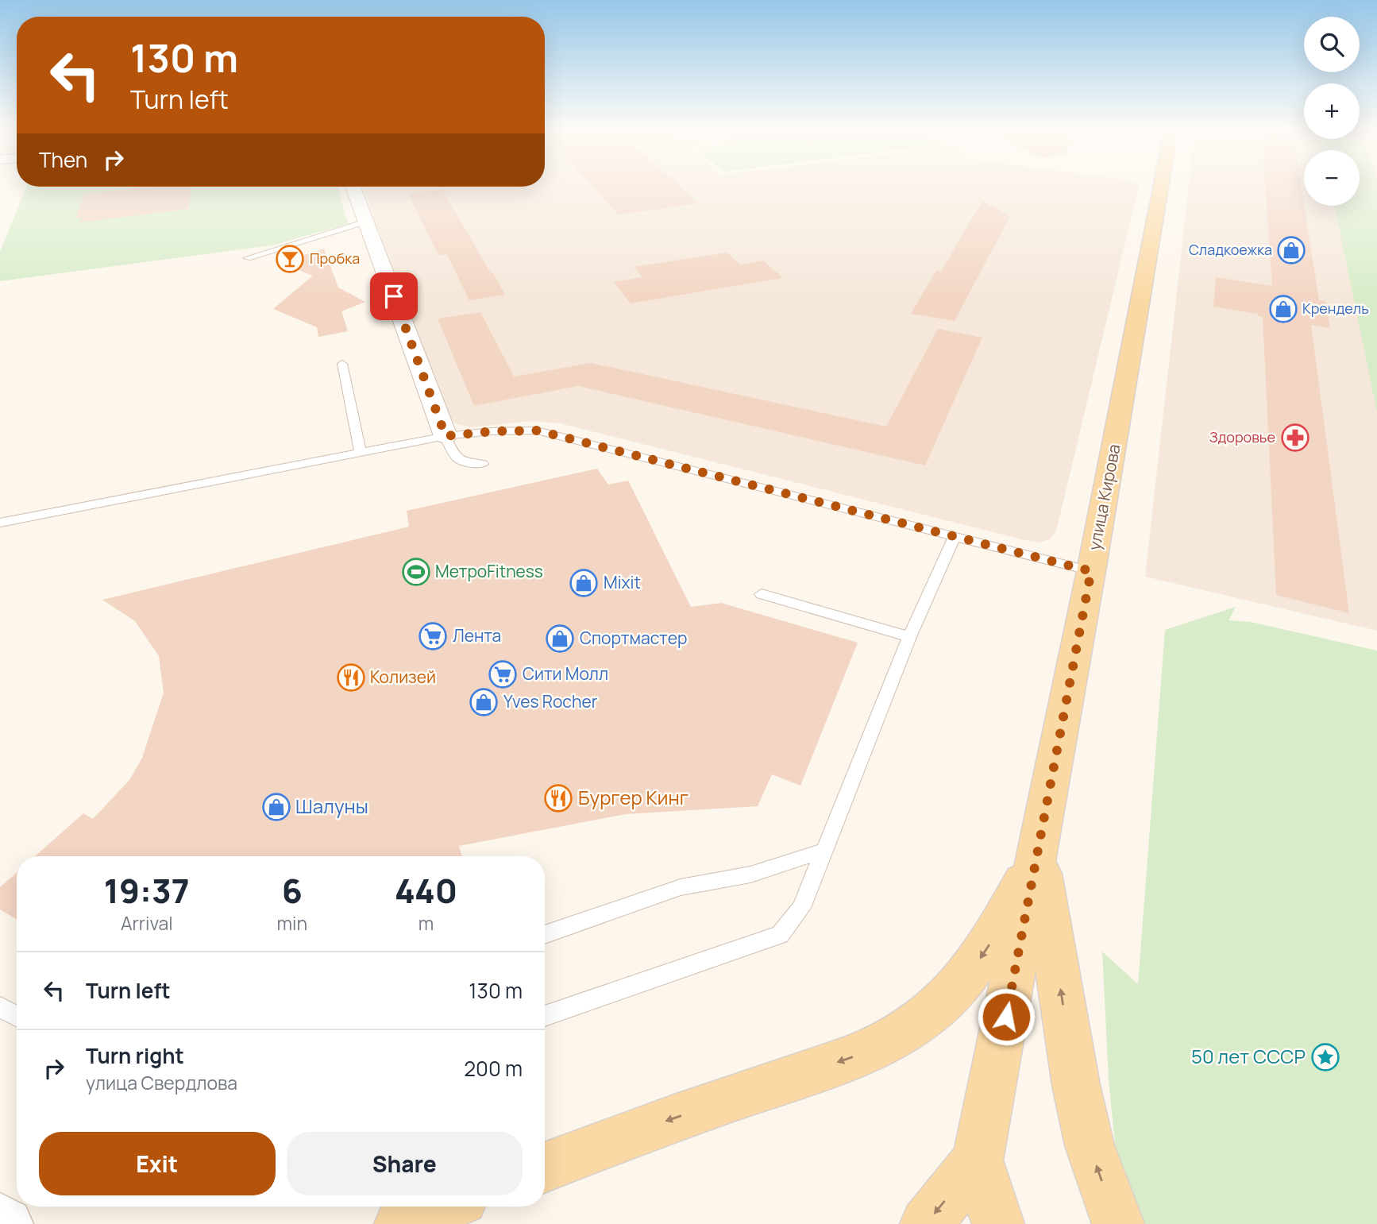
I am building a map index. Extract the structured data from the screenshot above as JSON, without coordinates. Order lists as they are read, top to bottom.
{
  "streets": {
    "main road": ["улица Кирова"]
  },
  "places": {
    "shop": [
      "Сладкоежка",
      "Крендель",
      "Mixit",
      "Спортмастер",
      "Yves Rocher",
      "Шалуны"
    ],
    "bar": ["Пробка"],
    "pharmacy": ["Здоровье"],
    "sports": ["МетроFitness"],
    "supermarket": ["Лента", "Сити Молл"],
    "restaurant": ["Колизей", "Бургер Кинг"],
    "place": ["50 лет СССР"]
  },
  "page": {
    "map_buttons": ["+", "−"],
    "turn": ["130 m", "Turn left"],
    "then": "Then",
    "eta": [
      "19:37",
      "Arrival",
      "6",
      "min",
      "440",
      "m"
    ],
    "list": [
      {
        "name": "Turn left",
        "value": "130 m"
      },
      {
        "name": "Turn right",
        "note": "улица Свердлова",
        "value": "200 m"
      }
    ],
    "buttons": ["Exit", "Share"]
  }
}
